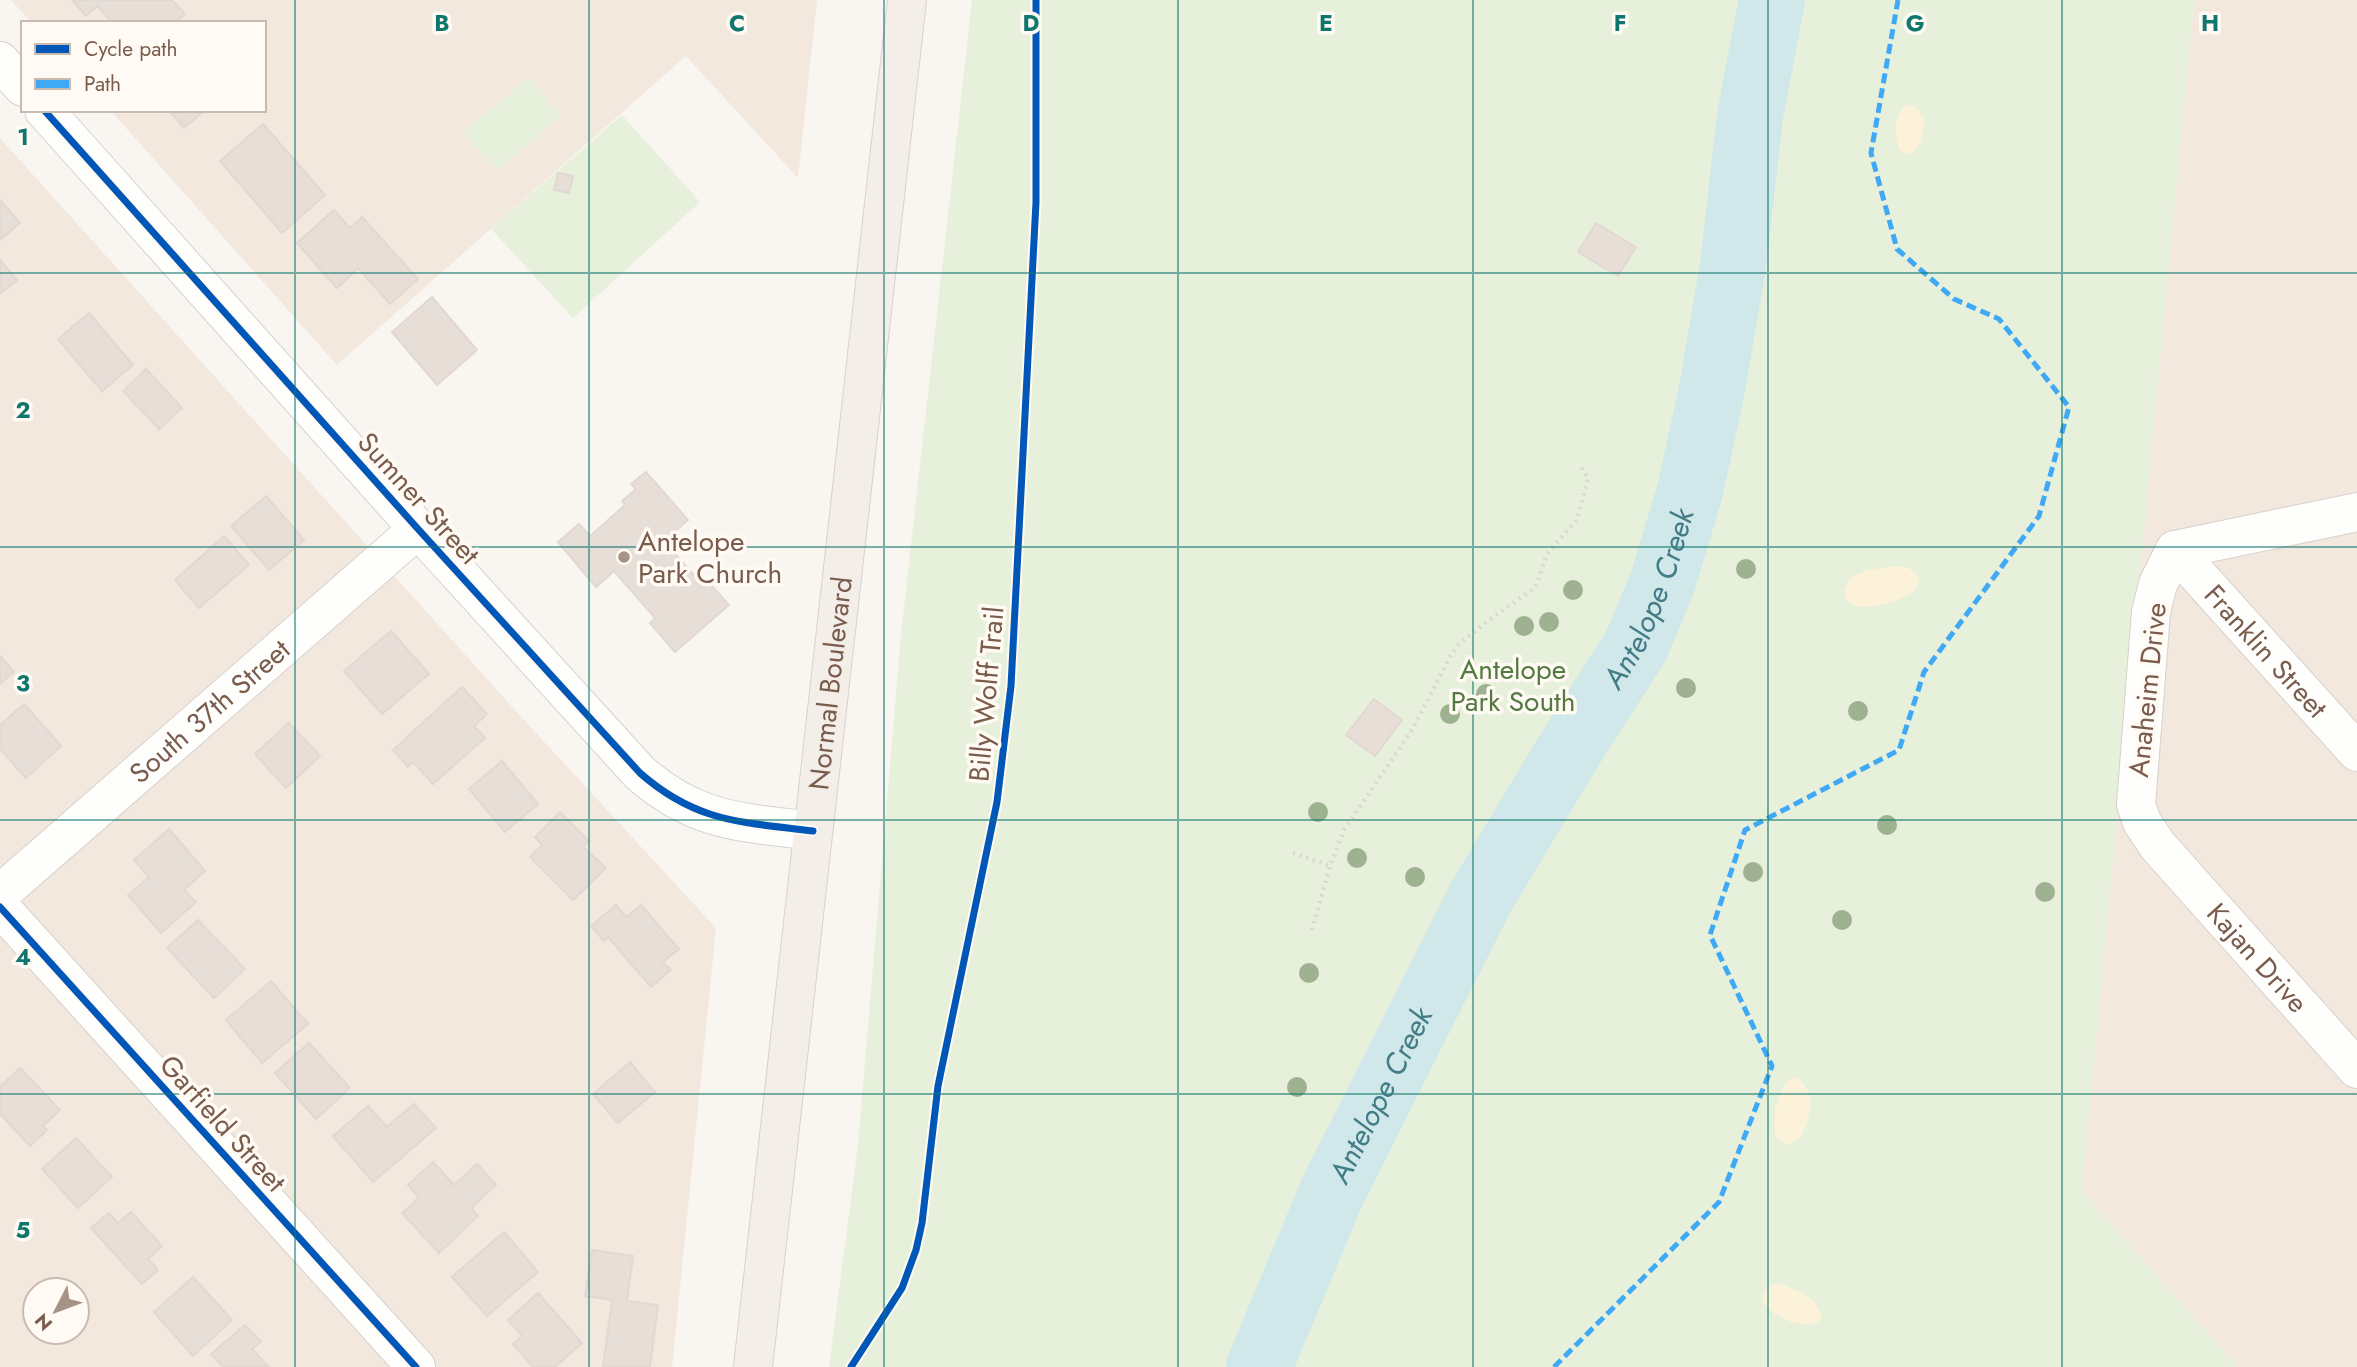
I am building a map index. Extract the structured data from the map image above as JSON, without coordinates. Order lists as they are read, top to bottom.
{
  "streets": {
    "main road": ["Normal Boulevard"],
    "street": [
      "Sumner Street",
      "Franklin Street",
      "Anaheim Drive",
      "South 37th Street",
      "Kajan Drive",
      "Garfield Street"
    ],
    "cycle path": ["Billy Wolff Trail"]
  },
  "crossings": [
    ["Sumner Street", "Normal Boulevard"],
    ["Sumner Street", "South 37th Street"],
    ["Franklin Street", "Anaheim Drive"],
    ["Anaheim Drive", "Kajan Drive"]
  ],
  "water": ["Antelope Creek"],
  "parks": ["Antelope Park South"],
  "places": ["Antelope Park Church"],
  "legend": ["Cycle path", "Path"],
  "north": "bottom left",
  "grid": {
    "columns": [
      "B",
      "C",
      "D",
      "E",
      "F",
      "G",
      "H"
    ],
    "rows": [
      "1",
      "2",
      "3",
      "4",
      "5"
    ]
  }
}
